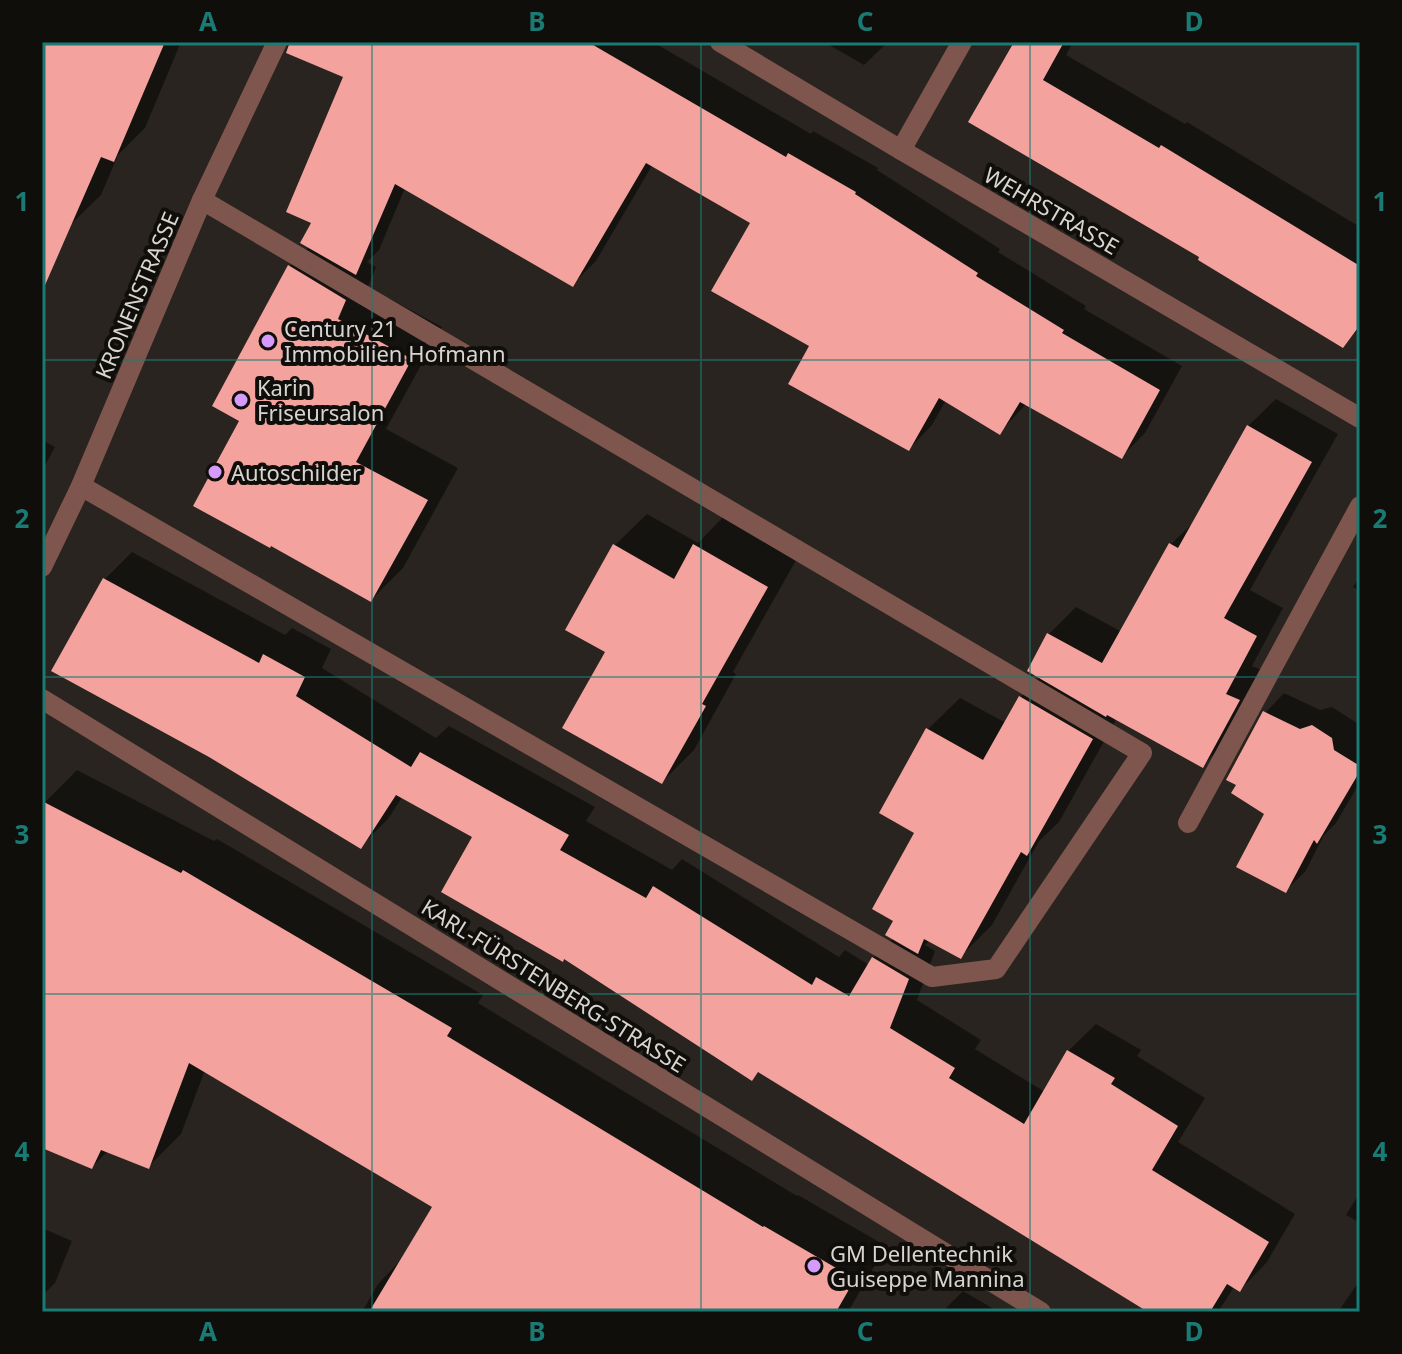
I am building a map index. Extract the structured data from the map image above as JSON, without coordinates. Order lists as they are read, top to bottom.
{
  "streets": {
    "street": ["WEHRSTRASSE", "KRONENSTRASSE", "KARL-FÜRSTENBERG-STRASSE"]
  },
  "places": [
    "Century 21 Immobilien Hofmann",
    "Karin Friseursalon",
    "Autoschilder",
    "GM Dellentechnik Guiseppe Mannina"
  ],
  "grid": {
    "columns": [
      "A",
      "B",
      "C",
      "D"
    ],
    "rows": [
      "1",
      "2",
      "3",
      "4"
    ]
  }
}
